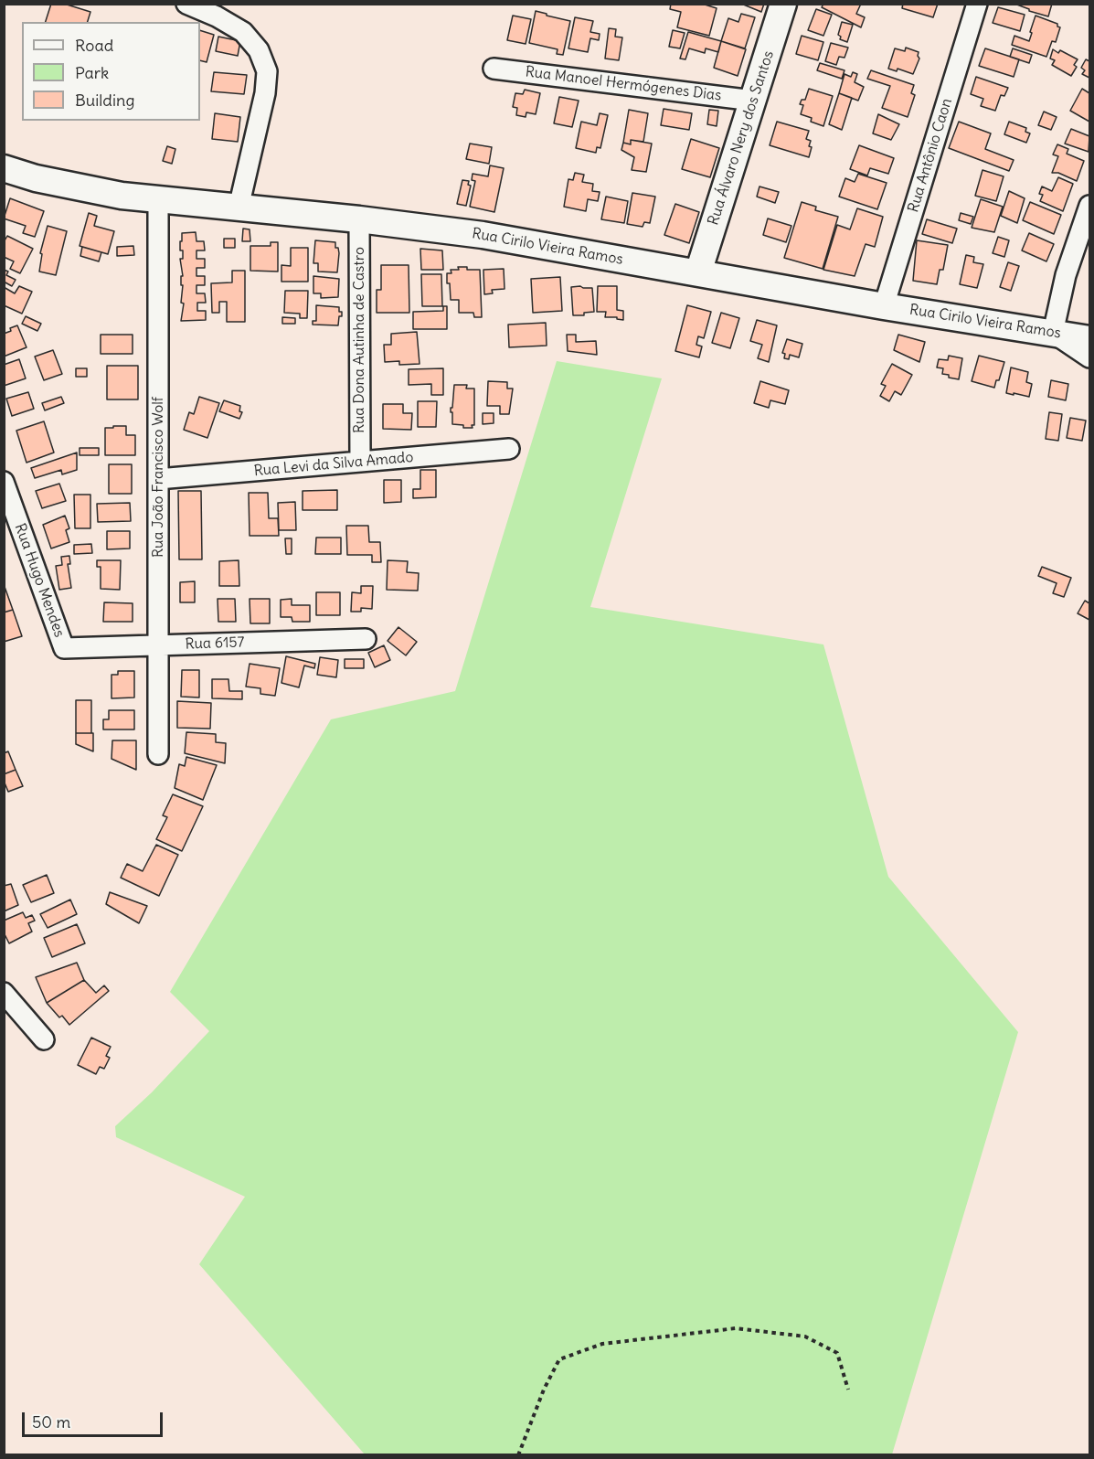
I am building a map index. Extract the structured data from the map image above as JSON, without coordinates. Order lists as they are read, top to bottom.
{
  "streets": {
    "main road": ["Rua Álvaro Nery dos Santos", "Rua Cirilo Vieira Ramos"],
    "street": [
      "Rua Manoel Hermógenes Dias",
      "Rua Antônio Caon",
      "Rua Dona Autinha de Castro",
      "Rua Levi da Silva Amado",
      "Rua João Francisco Wolf",
      "Rua Hugo Mendes",
      "Rua 6157"
    ]
  },
  "crossings": [
    ["Rua Manoel Hermógenes Dias", "Rua Álvaro Nery dos Santos"],
    ["Rua Álvaro Nery dos Santos", "Rua Cirilo Vieira Ramos"],
    ["Rua Antônio Caon", "Rua Cirilo Vieira Ramos"],
    ["Rua Cirilo Vieira Ramos", "Rua Dona Autinha de Castro"],
    ["Rua Cirilo Vieira Ramos", "Rua João Francisco Wolf"],
    ["Rua Dona Autinha de Castro", "Rua Levi da Silva Amado"],
    ["Rua Levi da Silva Amado", "Rua João Francisco Wolf"],
    ["Rua João Francisco Wolf", "Rua 6157"],
    ["Rua Hugo Mendes", "Rua 6157"]
  ],
  "legend": ["Road", "Park", "Building"],
  "scale_bar": "50 m"
}
